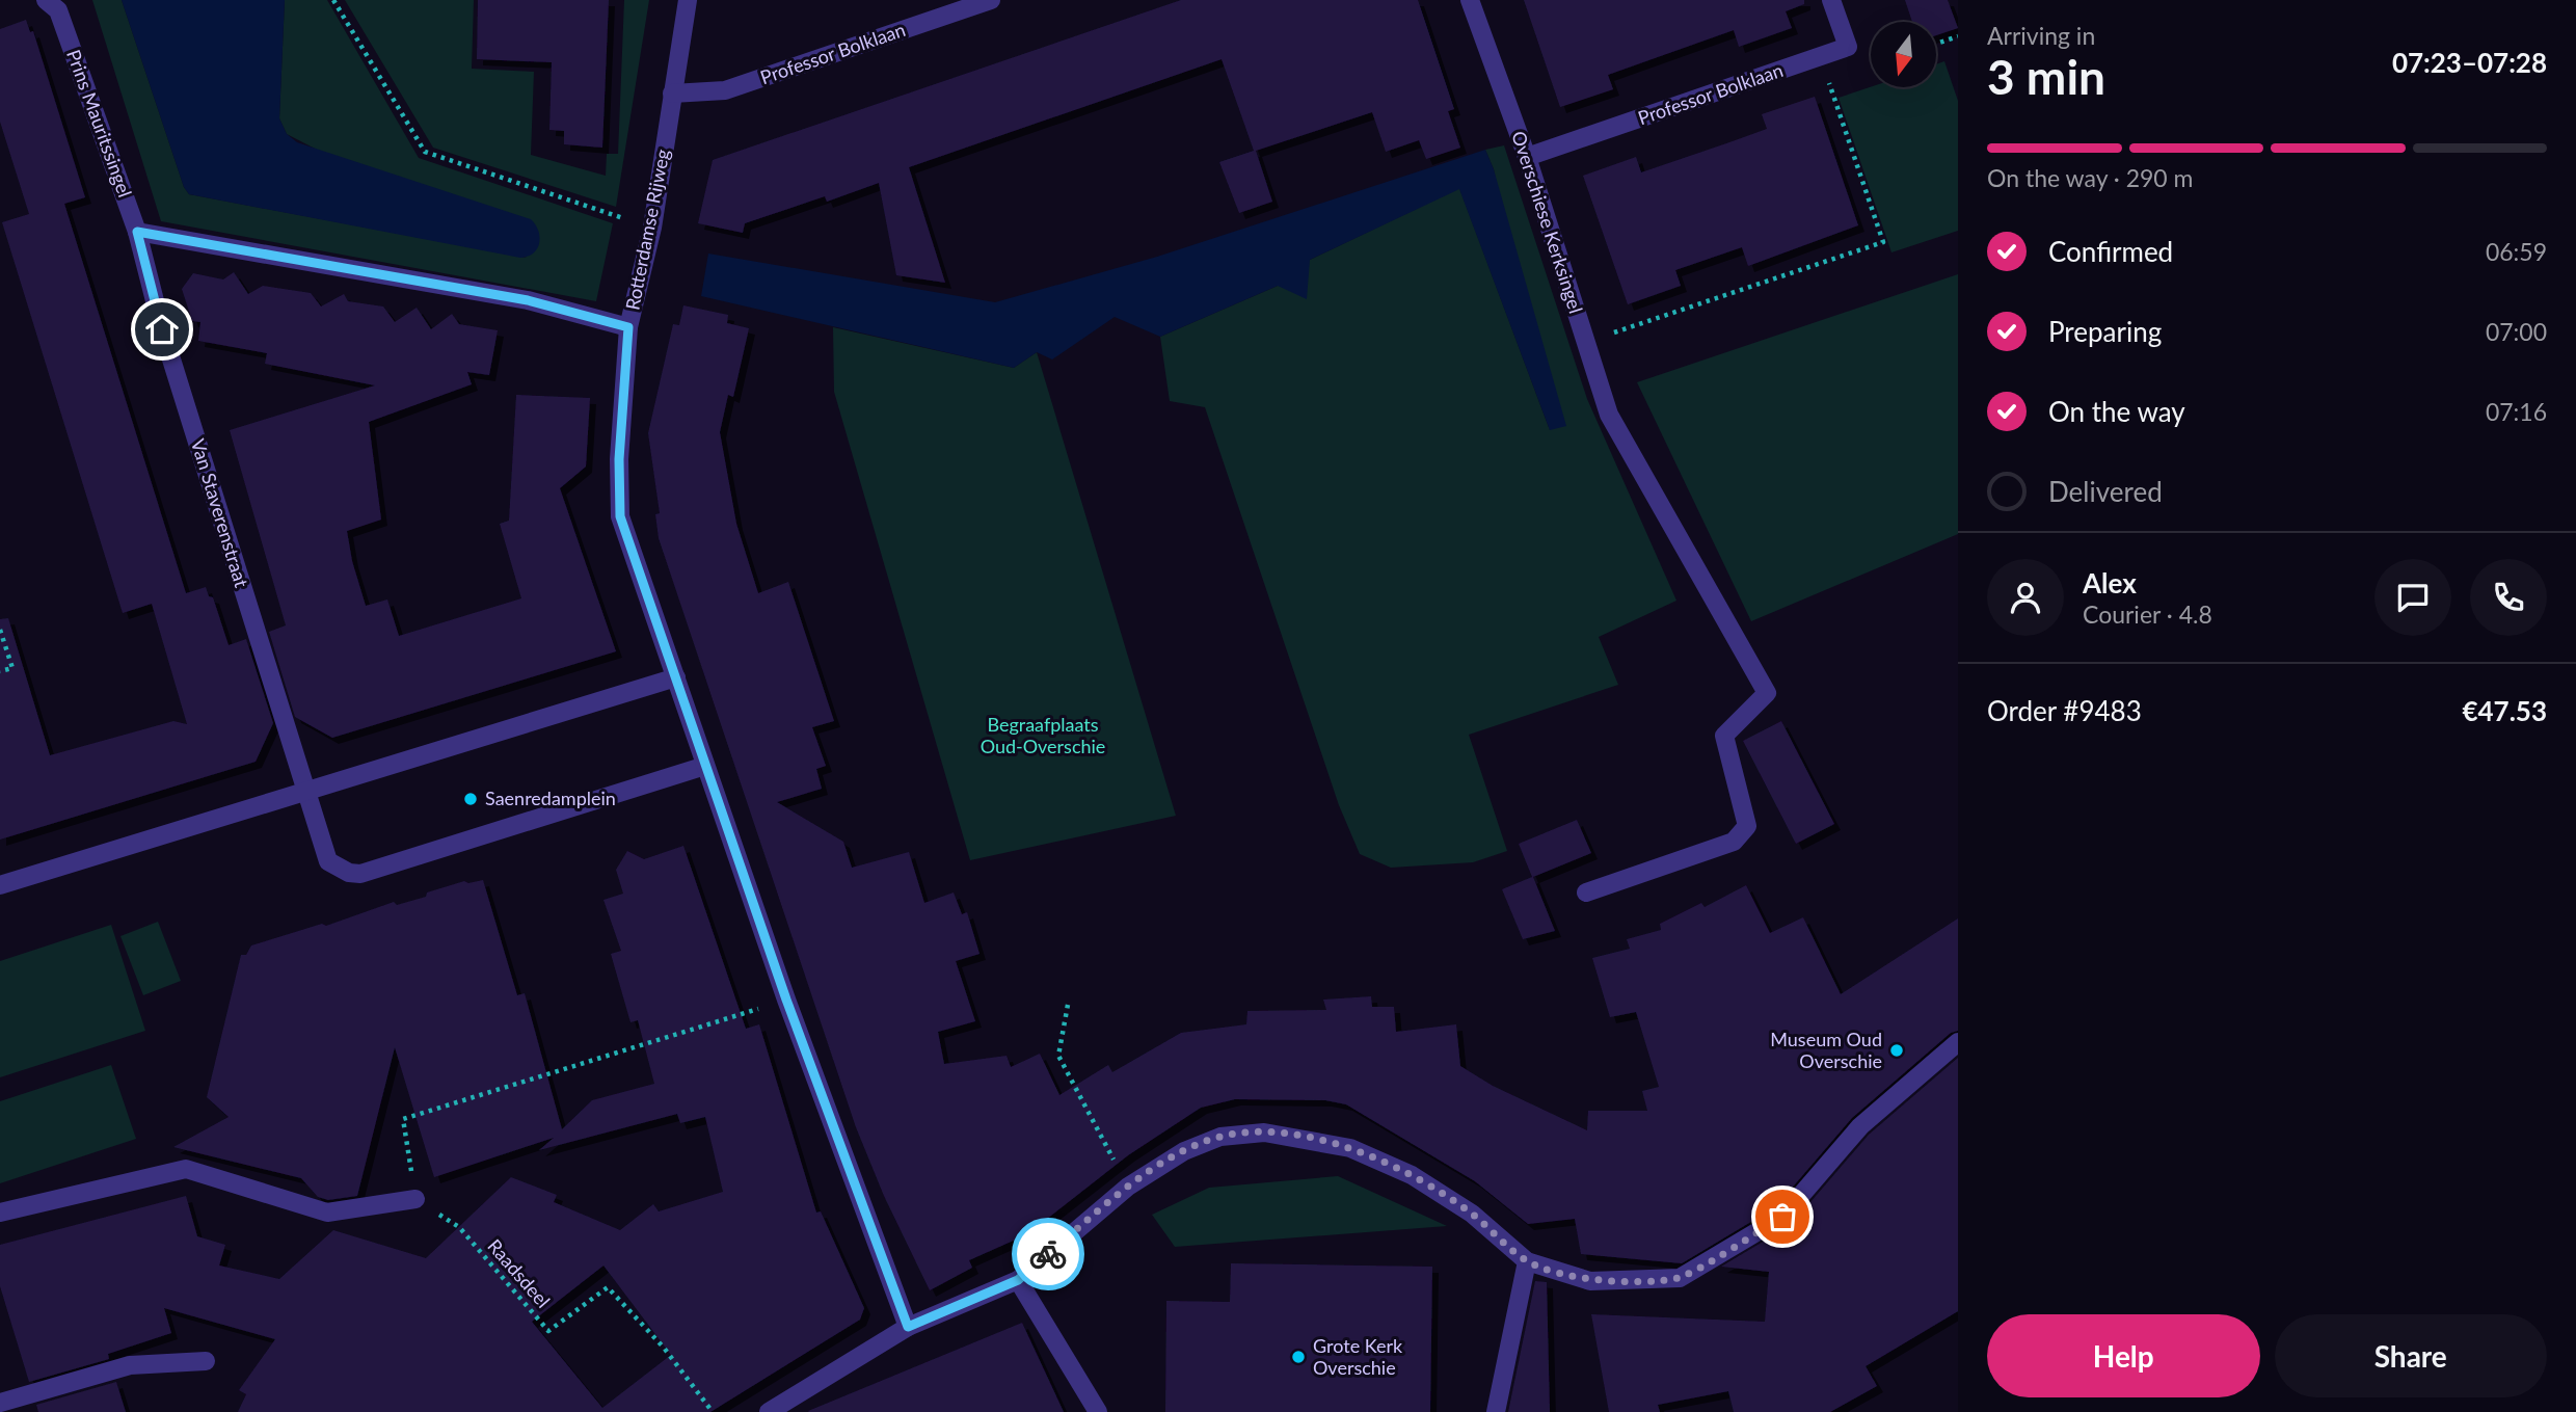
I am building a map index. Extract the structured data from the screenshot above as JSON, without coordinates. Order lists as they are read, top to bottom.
{
  "streets": {
    "street": [
      "Professor Bolklaan",
      "Prins Mauritssingel",
      "Overschiese Kerksingel",
      "Rotterdamse Rijweg",
      "Van Staverenstraat"
    ],
    "path": ["Raadsdeel"]
  },
  "crossings": [
    ["Professor Bolklaan", "Overschiese Kerksingel"],
    ["Professor Bolklaan", "Rotterdamse Rijweg"],
    ["Prins Mauritssingel", "Van Staverenstraat"]
  ],
  "parks": ["Begraafplaats Oud-Overschie"],
  "places": ["Saenredamplein", "Museum Oud Overschie", "Grote Kerk Overschie"],
  "north": "bottom",
  "page": {
    "heading": ["3 min", "Arriving in", "07:23–07:28"],
    "panel": [
      "Alex",
      "Courier · 4.8",
      "Order #9483",
      "€47.53"
    ],
    "bar": "On the way · 290 m",
    "list": [
      ["Confirmed", "06:59"],
      ["Preparing", "07:00"],
      ["On the way", "07:16"],
      "Delivered"
    ],
    "buttons": ["Help", "Share"]
  }
}
